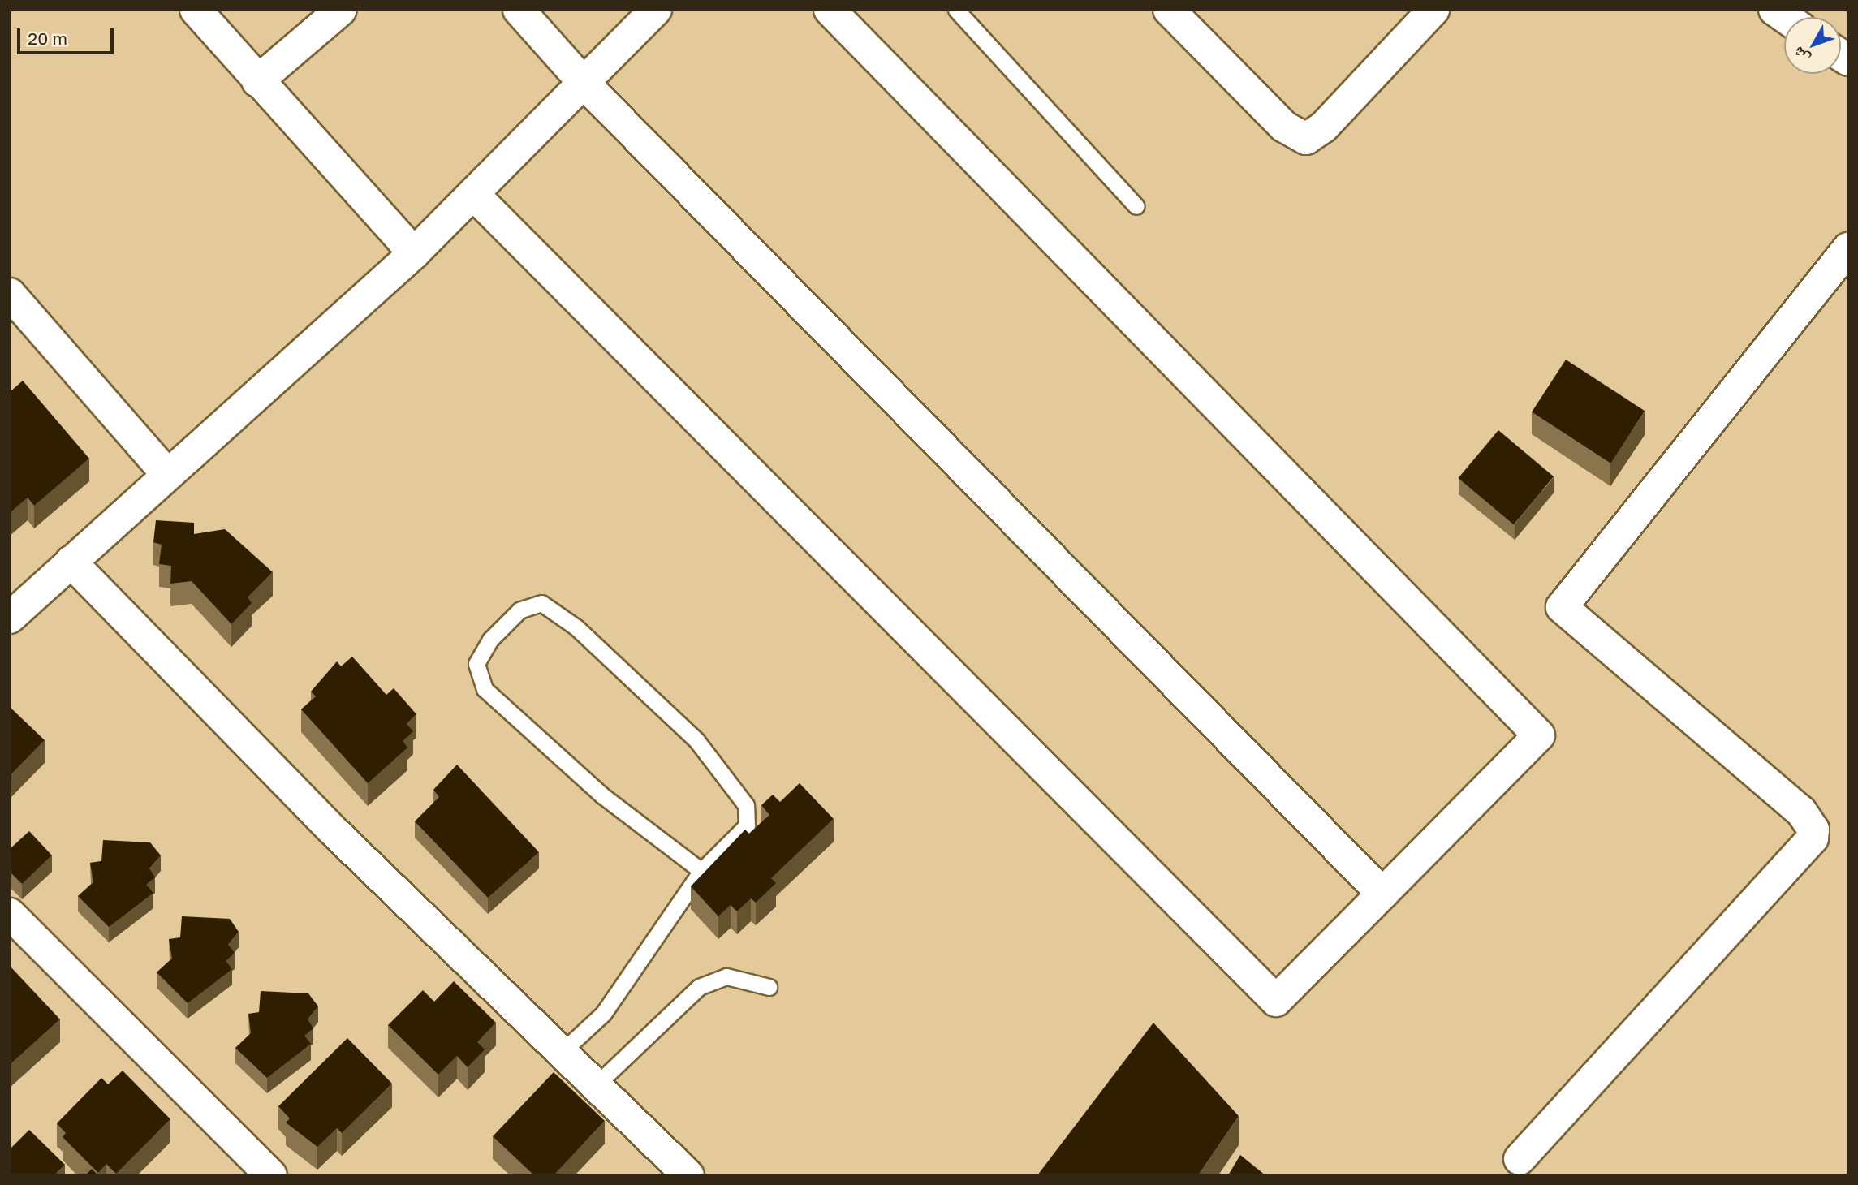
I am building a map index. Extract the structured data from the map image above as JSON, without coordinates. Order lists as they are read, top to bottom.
{
  "scale_bar": "20 m",
  "north": "bottom left"
}
